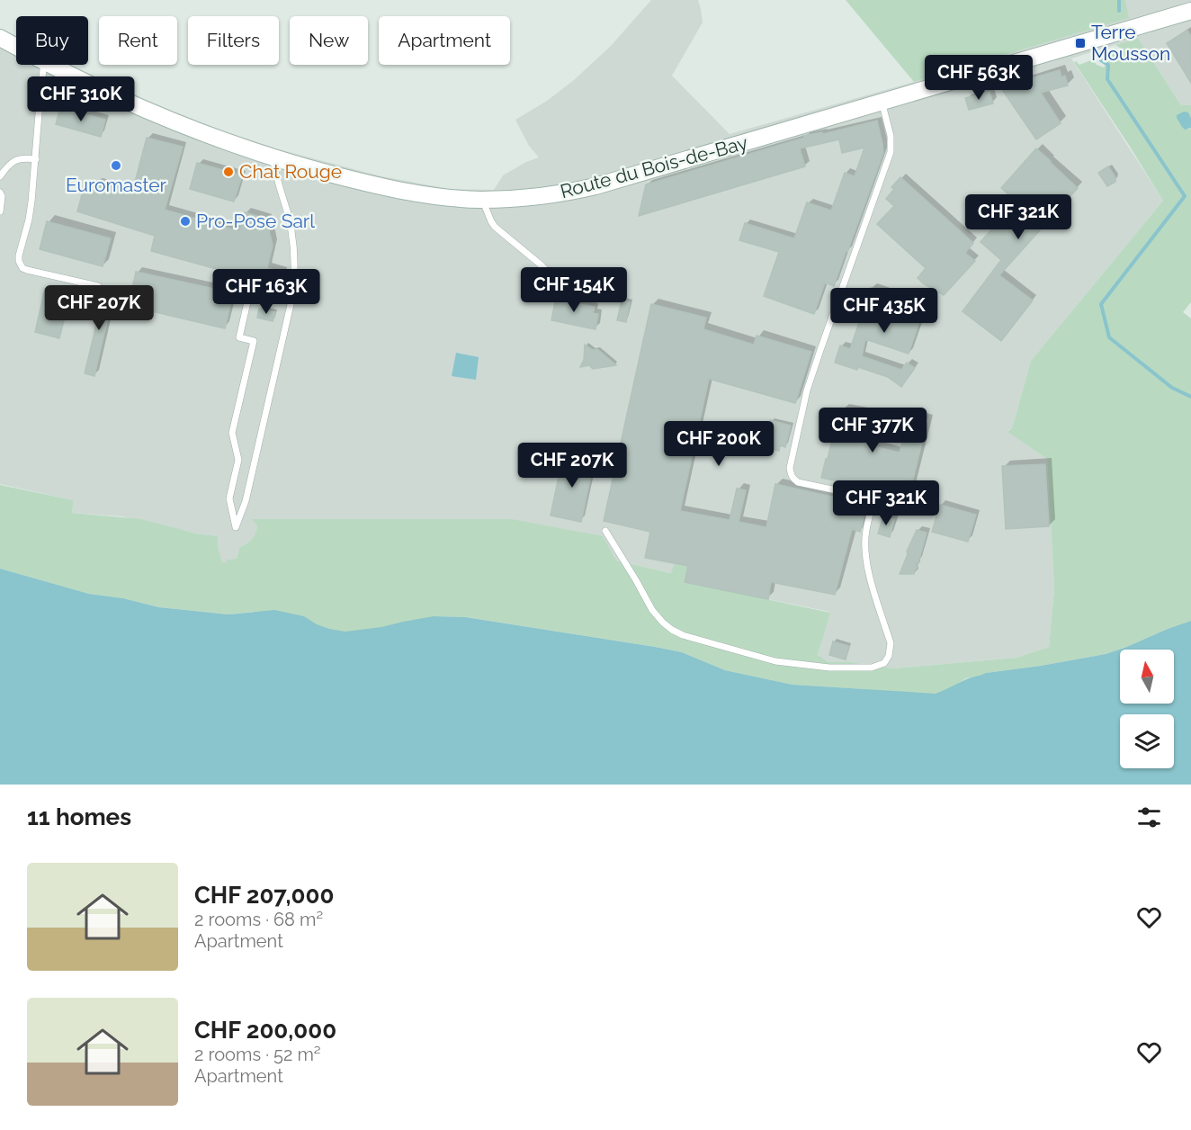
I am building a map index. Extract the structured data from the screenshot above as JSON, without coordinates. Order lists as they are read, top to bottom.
{
  "streets": {
    "main road": ["Route du Bois-de-Bay"]
  },
  "places": {
    "transit": ["Terre Mousson"],
    "other": ["Euromaster", "Chat Rouge", "Pro-Pose Sarl"]
  },
  "north": "top",
  "page": {
    "chip": [
      "Buy",
      "Rent",
      "Filters",
      "New",
      "Apartment"
    ],
    "price": [
      "CHF 563K",
      "CHF 310K",
      "CHF 321K",
      "CHF 154K",
      "CHF 163K",
      "CHF 207K",
      "CHF 435K",
      "CHF 377K",
      "CHF 200K",
      "CHF 207K",
      "CHF 321K"
    ],
    "heading": "11 homes",
    "list": [
      {
        "name": "CHF 207,000",
        "note": "2 rooms · 68 m² · Apartment"
      },
      {
        "name": "CHF 200,000",
        "note": "2 rooms · 52 m² · Apartment"
      }
    ]
  }
}
